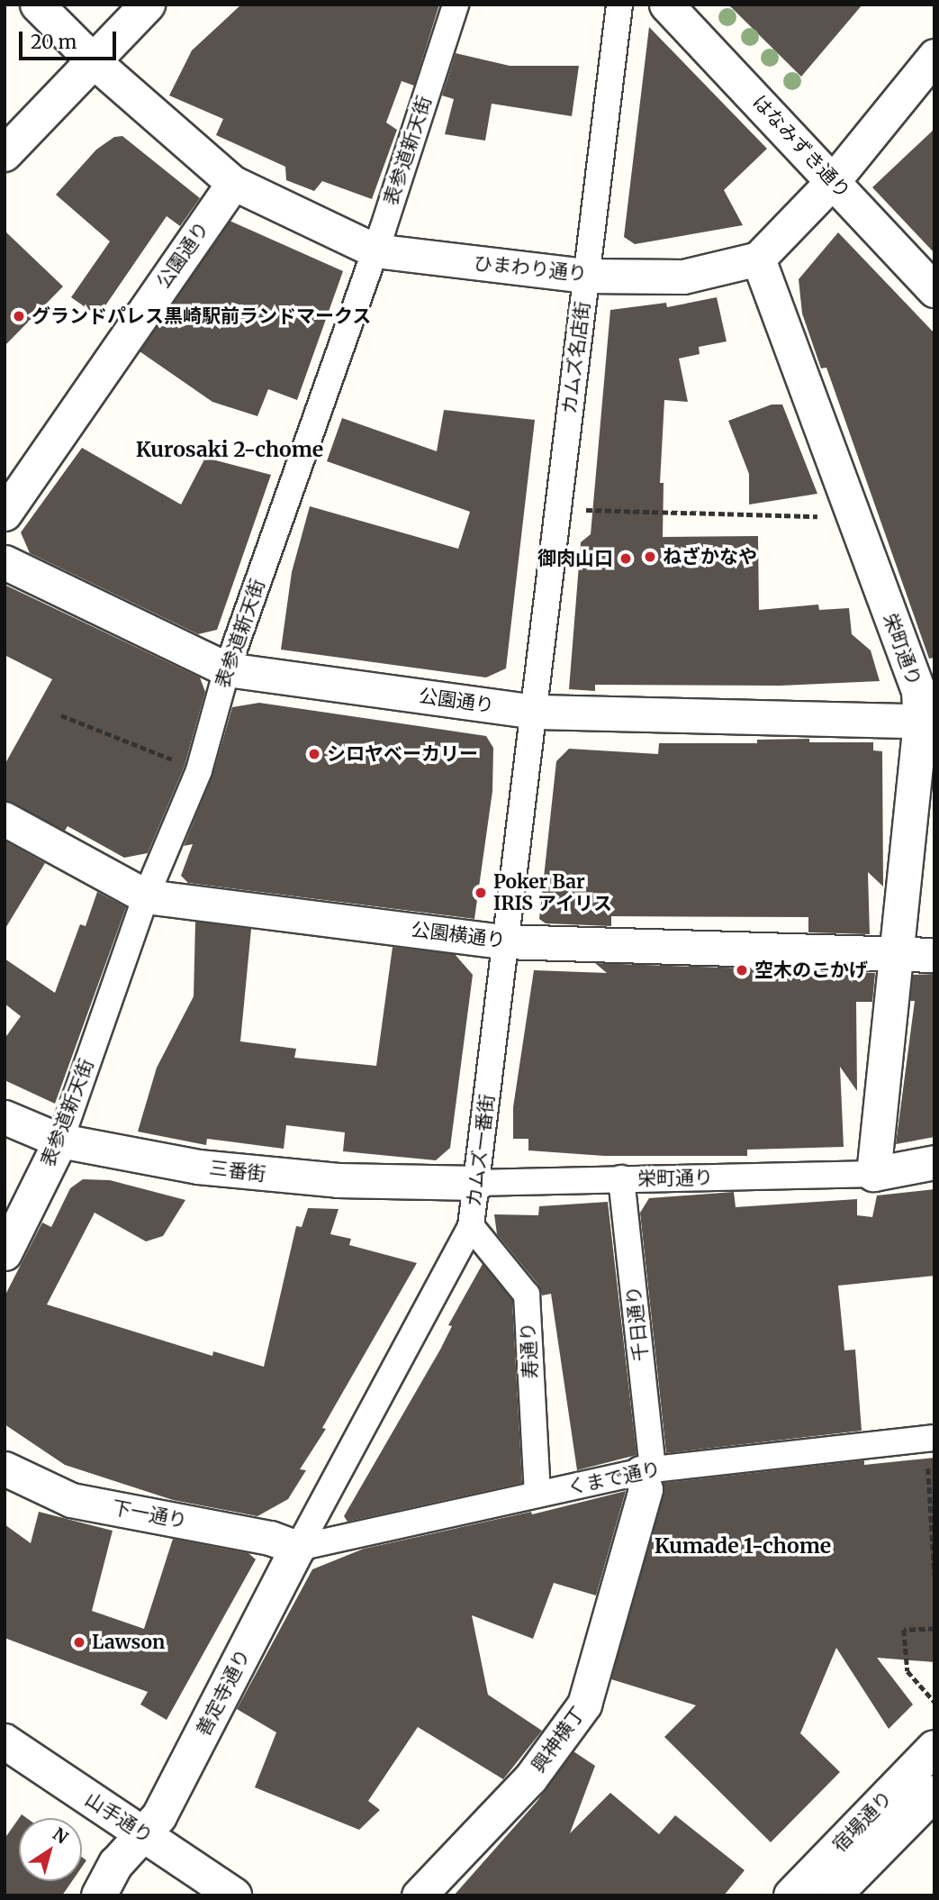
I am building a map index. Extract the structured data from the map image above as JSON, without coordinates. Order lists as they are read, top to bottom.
{
  "streets": {
    "street": [
      "はなみずき通り",
      "表参道新天街",
      "公園通り",
      "ひまわり通り",
      "カムズ名店街",
      "栄町通り",
      "公園横通り",
      "カムズ一番街",
      "三番街",
      "千日通り",
      "寿通り",
      "くまで通り",
      "下一通り",
      "善定寺通り",
      "興神横丁",
      "山手通り",
      "宿場通り"
    ]
  },
  "crossings": [
    ["表参道新天街", "公園通り"],
    ["表参道新天街", "ひまわり通り"],
    ["表参道新天街", "公園横通り"],
    ["表参道新天街", "三番街"],
    ["公園通り", "ひまわり通り"],
    ["公園通り", "カムズ名店街"],
    ["公園通り", "栄町通り"],
    ["公園通り", "カムズ一番街"],
    ["ひまわり通り", "カムズ名店街"],
    ["ひまわり通り", "栄町通り"],
    ["カムズ名店街", "カムズ一番街"],
    ["栄町通り", "公園横通り"],
    ["栄町通り", "カムズ一番街"],
    ["栄町通り", "三番街"],
    ["栄町通り", "千日通り"],
    ["公園横通り", "カムズ一番街"],
    ["カムズ一番街", "三番街"],
    ["カムズ一番街", "寿通り"],
    ["カムズ一番街", "くまで通り"],
    ["カムズ一番街", "下一通り"],
    ["カムズ一番街", "善定寺通り"],
    ["千日通り", "くまで通り"],
    ["千日通り", "興神横丁"],
    ["寿通り", "くまで通り"],
    ["くまで通り", "下一通り"],
    ["くまで通り", "善定寺通り"],
    ["くまで通り", "興神横丁"],
    ["下一通り", "善定寺通り"],
    ["善定寺通り", "山手通り"]
  ],
  "districts": ["Kurosaki 2-chome", "Kumade 1-chome"],
  "places": [
    "グランドパレス黒崎駅前ランドマークス",
    "ねざかなや",
    "御肉山口",
    "シロヤベーカリー",
    "Poker Bar IRIS アイリス",
    "空木のこかげ",
    "Lawson"
  ],
  "scale_bar": "20 m",
  "north": "top right"
}
